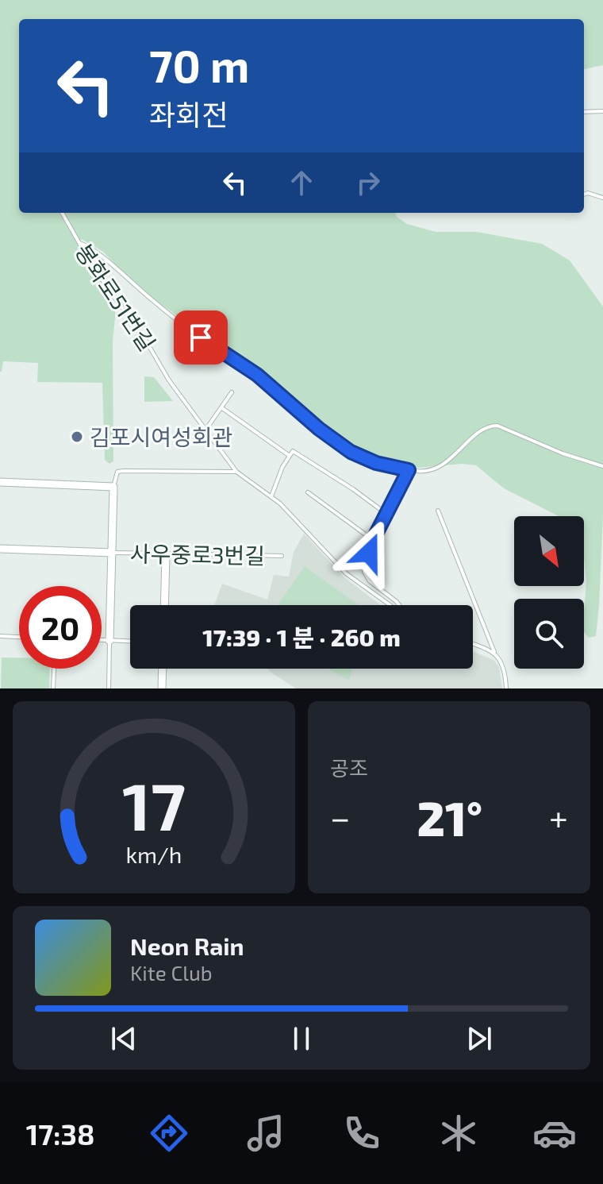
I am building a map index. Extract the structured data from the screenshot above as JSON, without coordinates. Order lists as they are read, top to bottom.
{
  "streets": {
    "street": ["사우중로3번길"],
    "lane": ["봉화로51번길"]
  },
  "places": ["김포시여성회관"],
  "north": "bottom right",
  "page": {
    "turn": ["70 m", "좌회전"],
    "limit": "20",
    "trip": "17:39 · 1 분 · 260 m",
    "tile": "공조",
    "heat": ["−", "21°", "+"],
    "song": ["Neon Rain", "Kite Club"],
    "tabs": "17:38",
    "gauge": ["17", "km/h"]
  }
}
